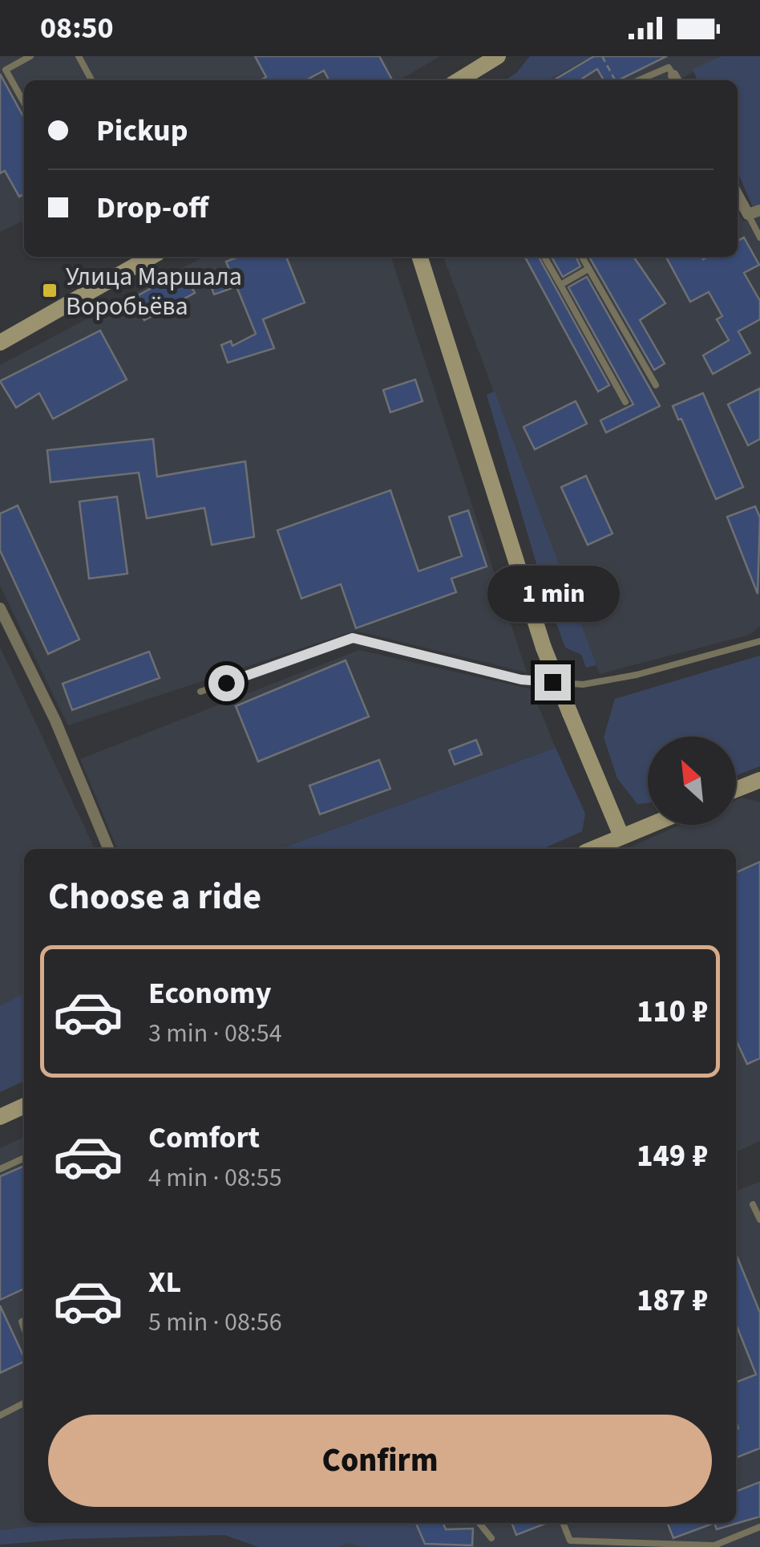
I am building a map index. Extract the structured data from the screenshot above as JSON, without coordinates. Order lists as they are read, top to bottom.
{
  "places": {
    "transit": ["Улица Маршала Воробьёва"]
  },
  "north": "top left",
  "page": {
    "status": "08:50",
    "banner": ["Pickup", "Drop-off"],
    "bubble": "1 min",
    "heading": "Choose a ride",
    "list": [
      {
        "name": "Economy",
        "note": "3 min · 08:54",
        "value": "110 ₽"
      },
      {
        "name": "Comfort",
        "note": "4 min · 08:55",
        "value": "149 ₽"
      },
      {
        "name": "XL",
        "note": "5 min · 08:56",
        "value": "187 ₽"
      }
    ],
    "buttons": "Confirm"
  }
}
